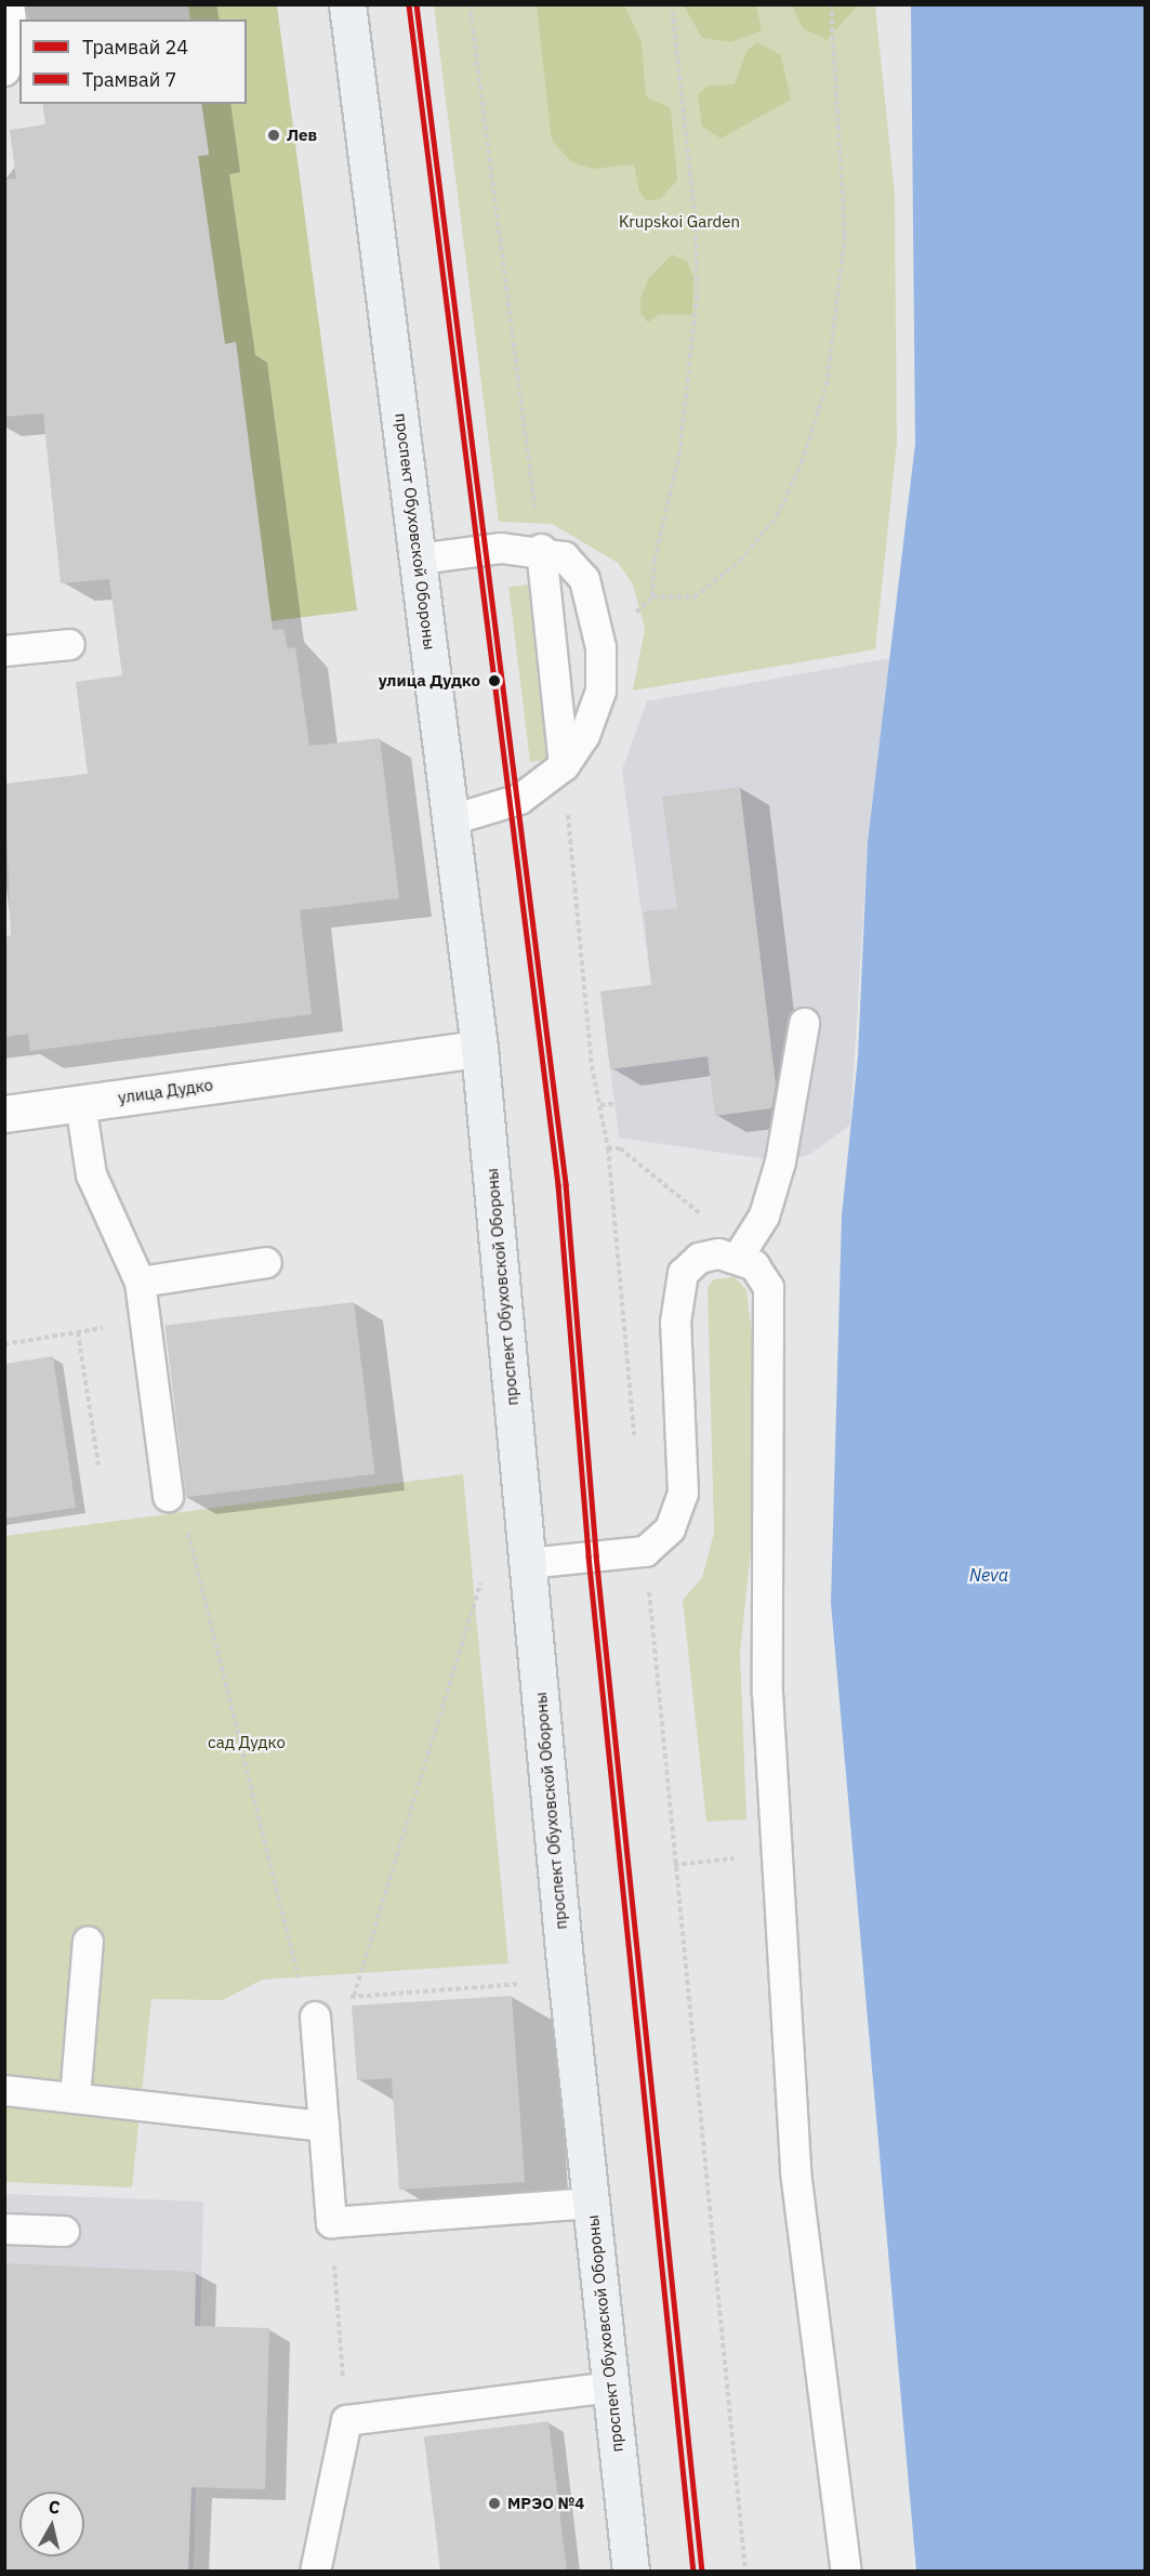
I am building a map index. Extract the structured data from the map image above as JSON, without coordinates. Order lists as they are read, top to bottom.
{
  "streets": {
    "main road": ["проспект Обуховской Обороны"],
    "street": ["улица Дудко"]
  },
  "crossings": [
    ["проспект Обуховской Обороны", "улица Дудко"]
  ],
  "water": ["Neva"],
  "parks": ["Krupskoi Garden", "сад Дудко"],
  "places": ["Лев", "улица Дудко", "МРЭО №4"],
  "lines": ["tram line 24", "tram line 7"],
  "legend": ["Трамвай 24", "Трамвай 7"],
  "north": "top"
}
